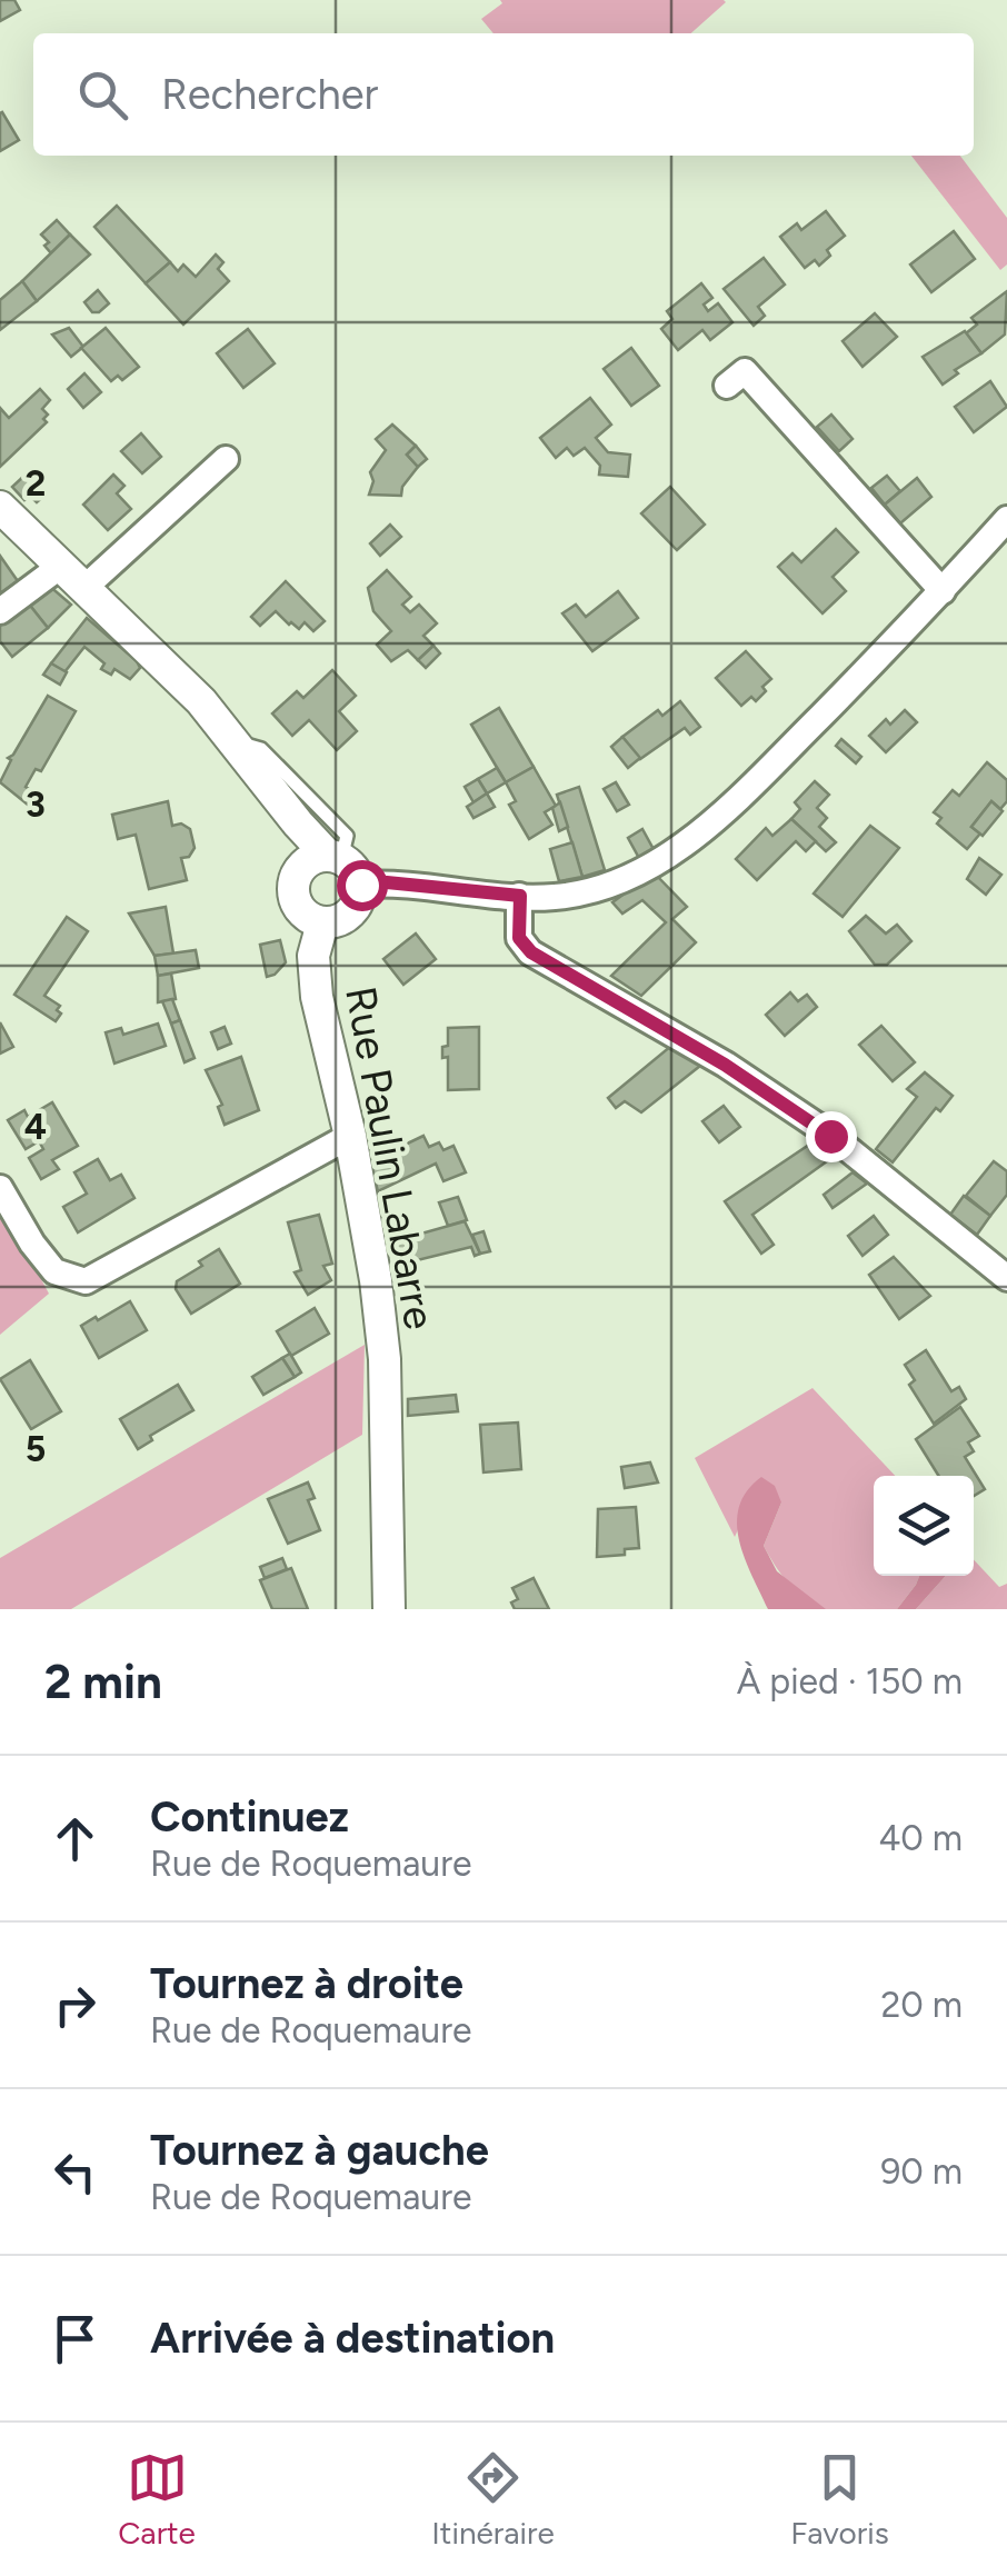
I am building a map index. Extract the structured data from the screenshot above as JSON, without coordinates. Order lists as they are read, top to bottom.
{
  "streets": {
    "street": ["Rue Paulin Labarre"]
  },
  "page": {
    "search": "Rechercher",
    "heading": ["2 min", "À pied · 150 m"],
    "list": [
      ["Continuez", "Rue de Roquemaure", "40 m"],
      ["Tournez à droite", "Rue de Roquemaure", "20 m"],
      ["Tournez à gauche", "Rue de Roquemaure", "90 m"],
      "Arrivée à destination"
    ],
    "nav": ["Carte", "Itinéraire", "Favoris"]
  },
  "grid": {
    "rows": [
      "2",
      "3",
      "4",
      "5"
    ]
  }
}
